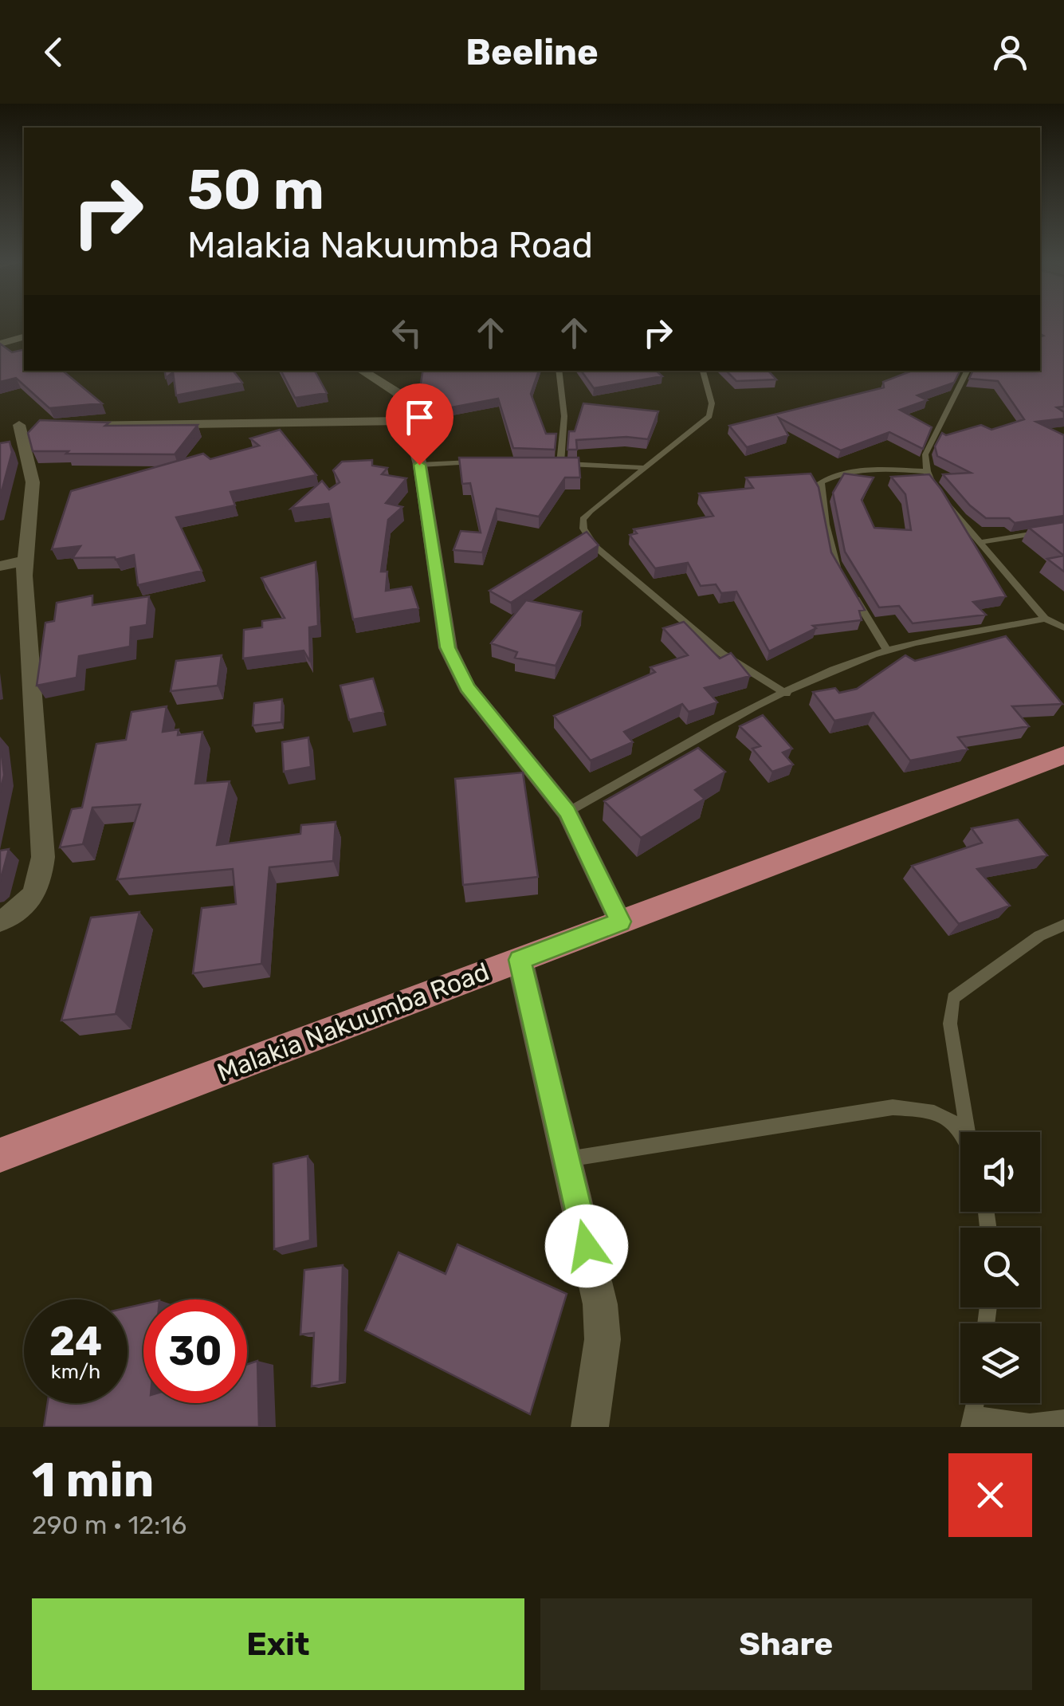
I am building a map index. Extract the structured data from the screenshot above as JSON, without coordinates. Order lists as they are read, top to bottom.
{
  "streets": {
    "main road": ["Malakia Nakuumba Road"]
  },
  "page": {
    "header": "Beeline",
    "turn": ["50 m", "Malakia Nakuumba Road"],
    "speed": "24 km/h",
    "limit": "30",
    "heading": ["1 min", "290 m · 12:16"],
    "buttons": ["Exit", "Share"]
  }
}
